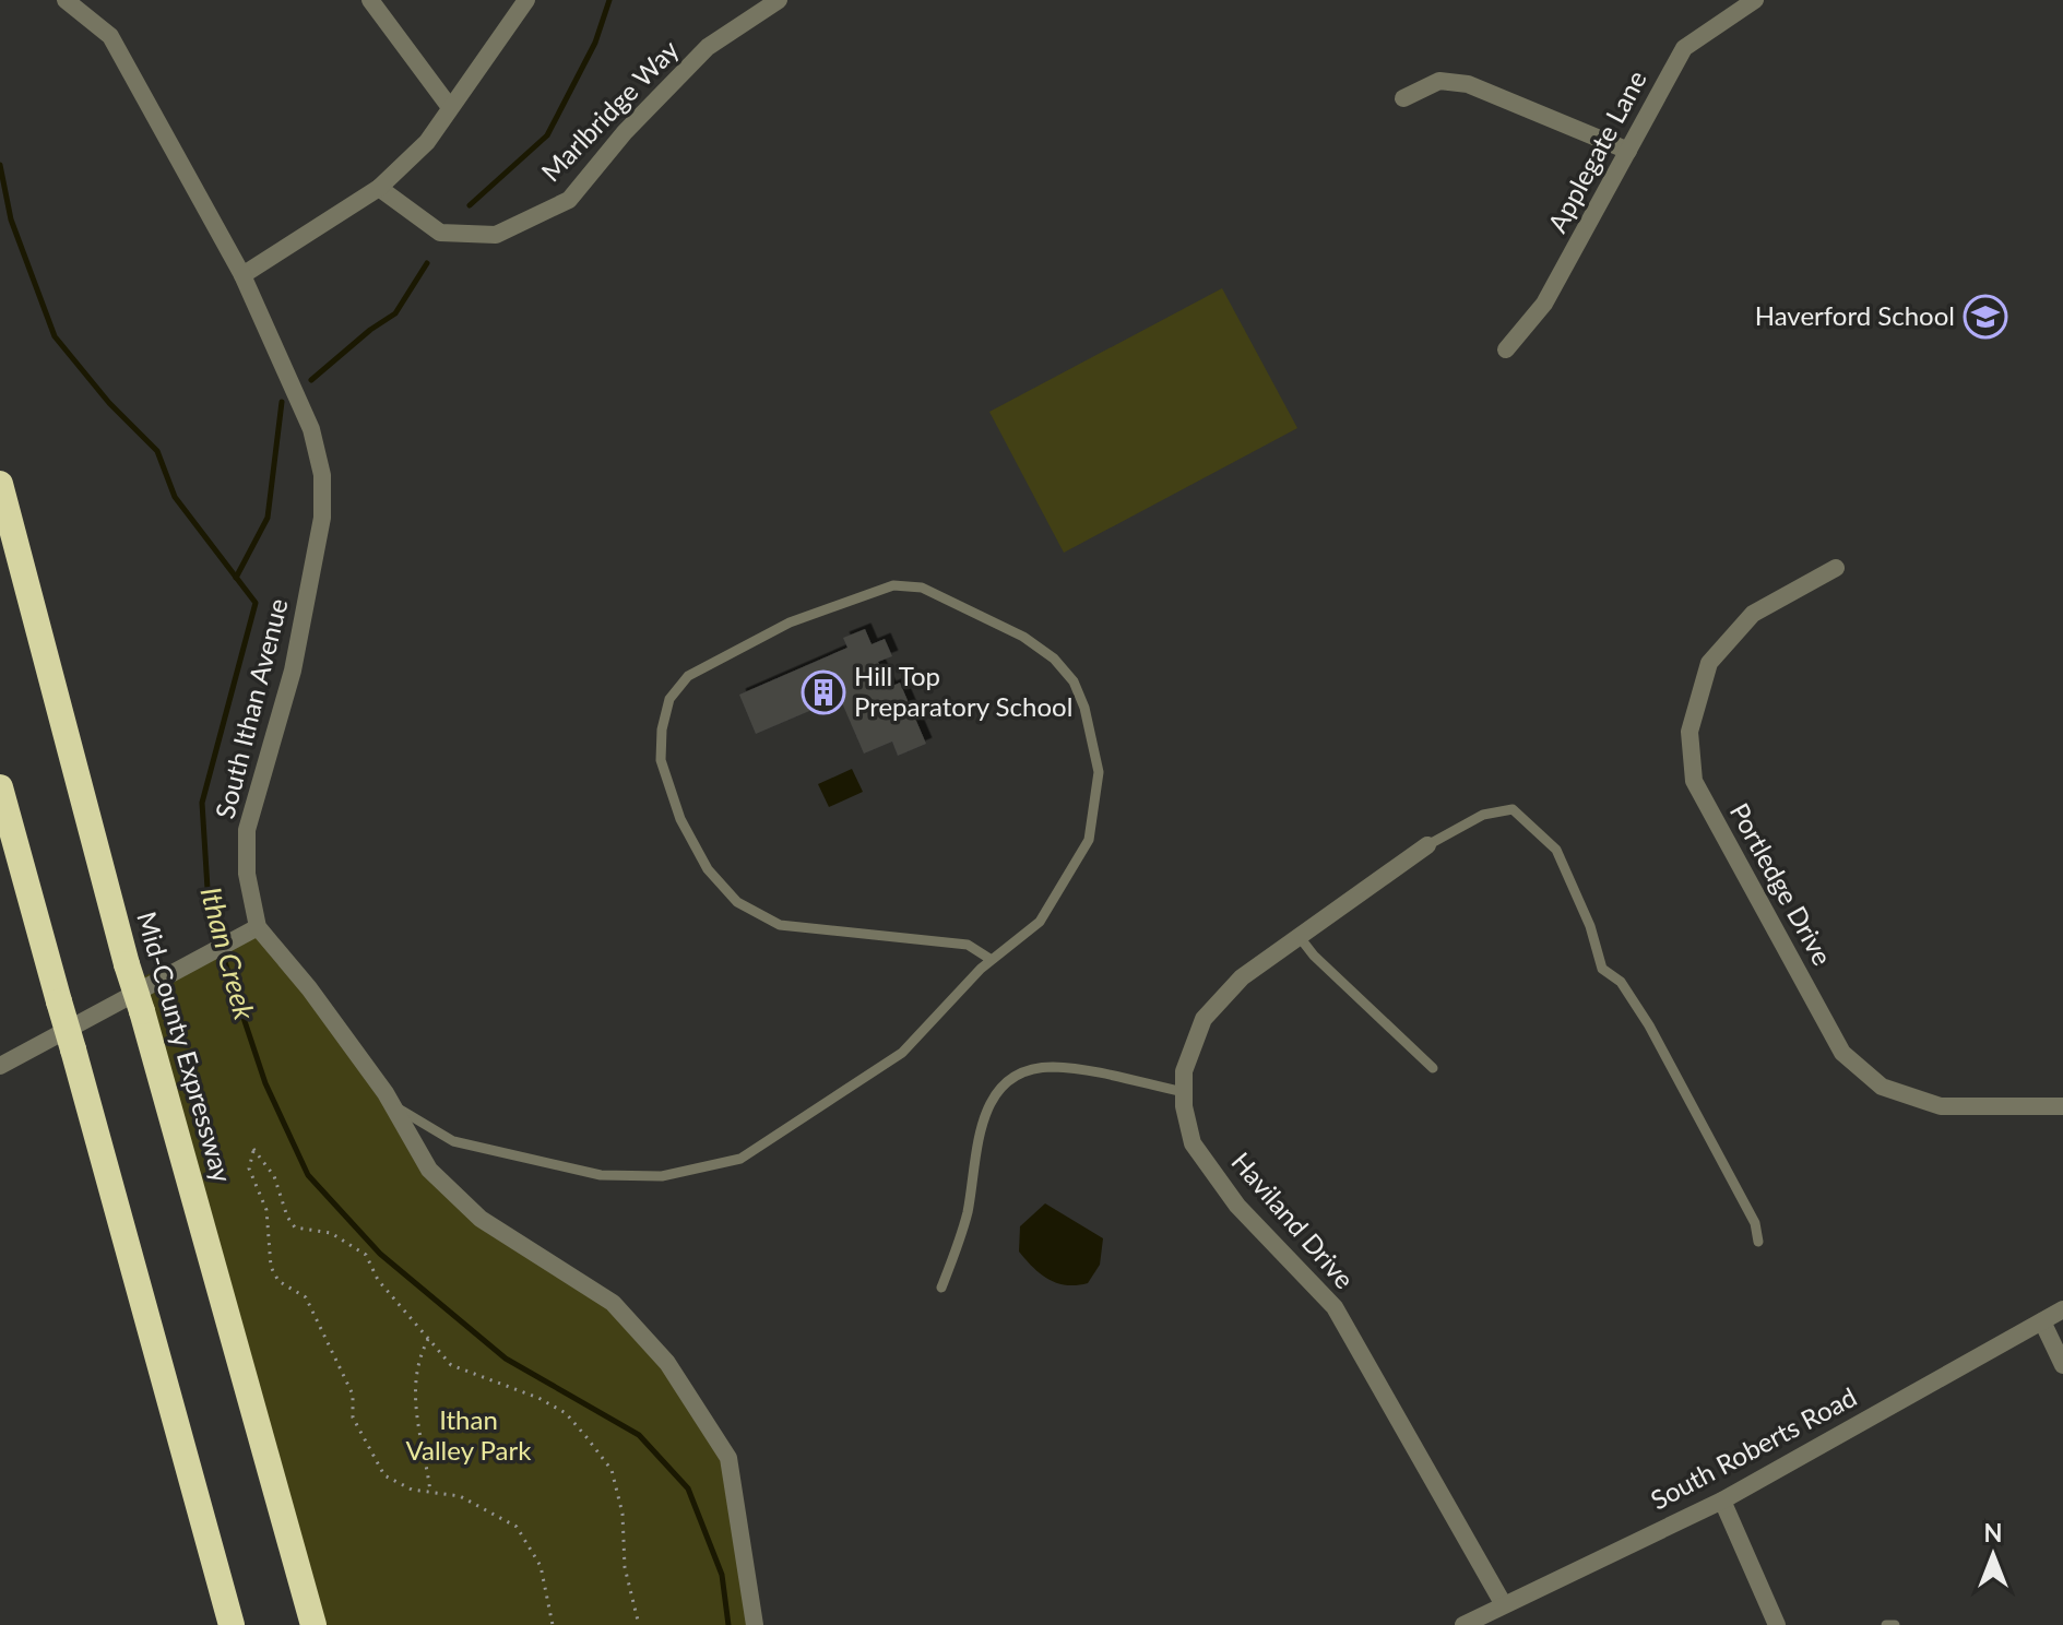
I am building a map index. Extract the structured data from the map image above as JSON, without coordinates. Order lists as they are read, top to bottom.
{
  "streets": {
    "highway": ["Mid-County Expressway"],
    "street": [
      "Marlbridge Way",
      "Applegate Lane",
      "South Ithan Avenue",
      "Portledge Drive",
      "Haviland Drive",
      "South Roberts Road"
    ]
  },
  "crossings": [
    ["Haviland Drive", "South Roberts Road"]
  ],
  "water": ["Ithan Creek"],
  "parks": ["Ithan Valley Park"],
  "places": {
    "school or university": ["Haverford School"],
    "building": ["Hill Top Preparatory School"]
  },
  "north": "top"
}
